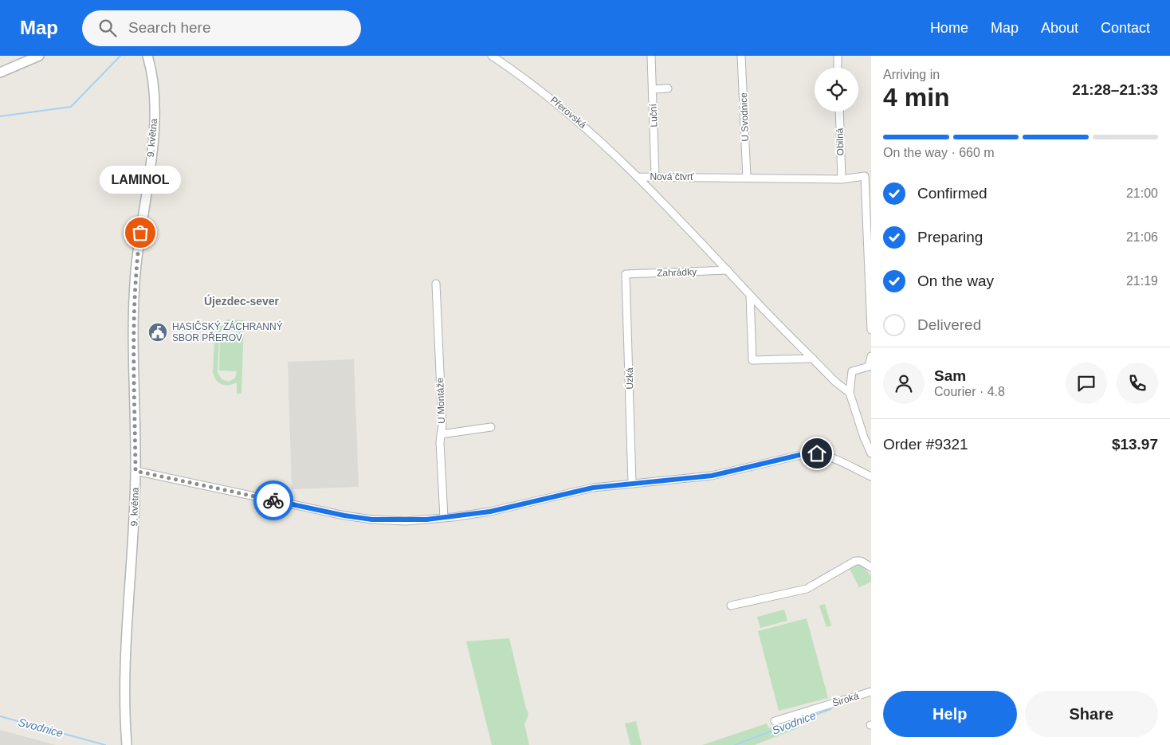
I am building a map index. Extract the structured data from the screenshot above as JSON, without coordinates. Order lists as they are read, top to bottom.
{
  "streets": {
    "street": [
      "Přerovská",
      "Luční",
      "U Svodnice",
      "9. května",
      "Obilná",
      "Nová čtvrť",
      "Zahrádky",
      "Úzká",
      "U Montáže",
      "Široká"
    ]
  },
  "crossings": [
    ["Přerovská", "Nová čtvrť"],
    ["Luční", "Nová čtvrť"],
    ["U Svodnice", "Nová čtvrť"],
    ["Obilná", "Nová čtvrť"],
    ["Nová čtvrť", "Zahrádky"],
    ["Zahrádky", "Úzká"]
  ],
  "districts": ["Újezdec-sever"],
  "water": ["Svodnice"],
  "places": {
    "other": ["LAMINOL"],
    "public building": ["HASIČSKÝ ZÁCHRANNÝ SBOR PŘEROV"]
  },
  "page": {
    "header": "Map",
    "search": "Search here",
    "nav": [
      "Home",
      "Map",
      "About",
      "Contact"
    ],
    "heading": ["4 min", "Arriving in", "21:28–21:33"],
    "panel": [
      "Sam",
      "Courier · 4.8",
      "Order #9321",
      "$13.97"
    ],
    "bar": "On the way · 660 m",
    "bubble": "LAMINOL",
    "list": [
      ["Confirmed", "21:00"],
      ["Preparing", "21:06"],
      ["On the way", "21:19"],
      "Delivered"
    ],
    "buttons": ["Help", "Share"]
  }
}
